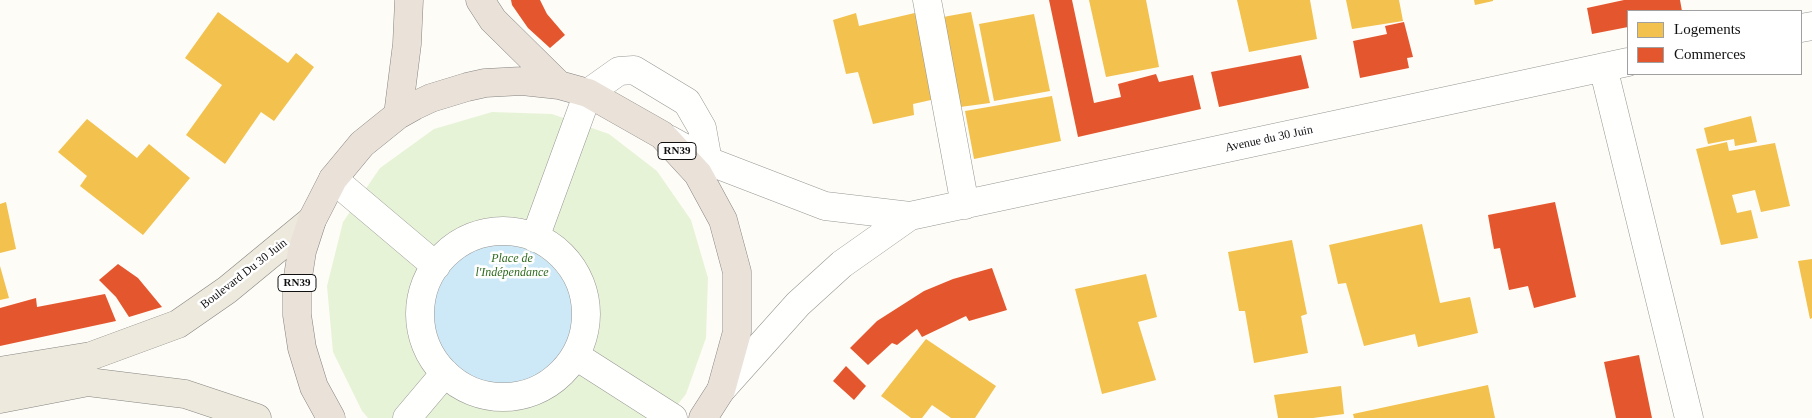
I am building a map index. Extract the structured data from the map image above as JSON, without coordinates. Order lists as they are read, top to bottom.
{
  "streets": {
    "highway": ["RN39"],
    "main road": ["Boulevard Du 30 Juin"],
    "street": ["Avenue du 30 Juin"]
  },
  "crossings": [
    ["RN39", "Boulevard Du 30 Juin"]
  ],
  "parks": ["Place de l'Indépendance"],
  "legend": ["Logements", "Commerces"]
}
